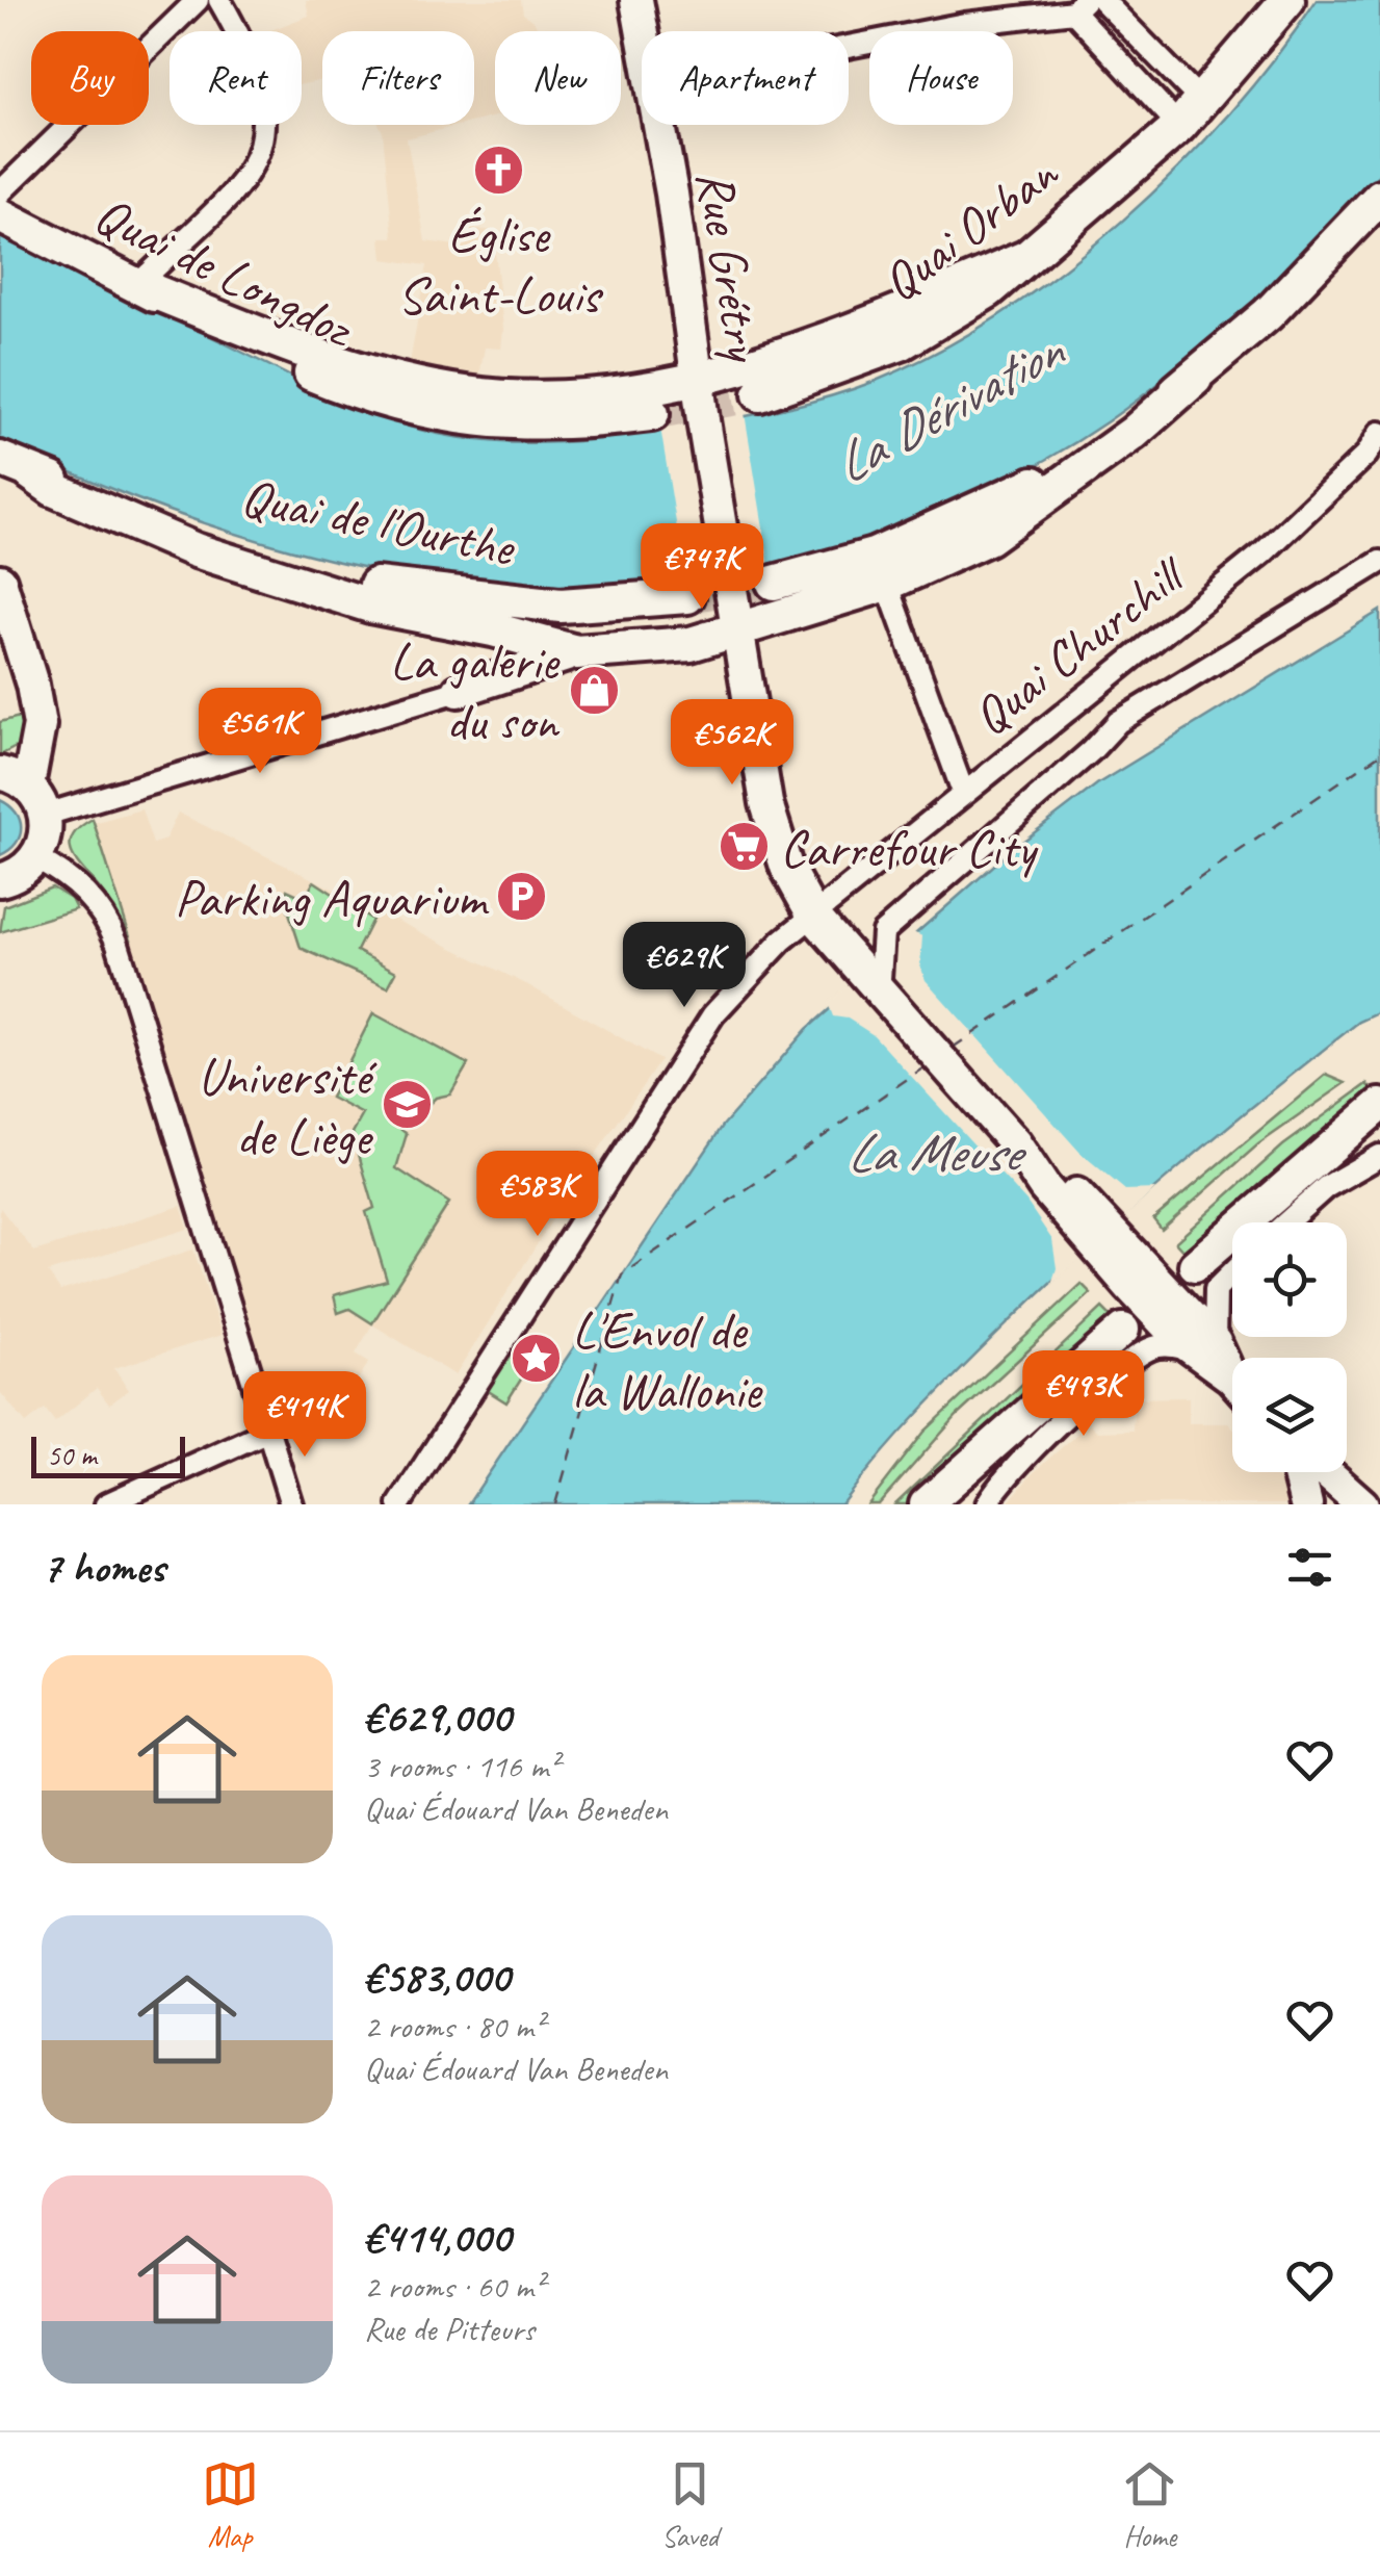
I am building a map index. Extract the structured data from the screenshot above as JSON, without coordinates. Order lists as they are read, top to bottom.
{
  "streets": {
    "main road": ["Quai Orban", "Quai de Longdoz", "Quai de l'Ourthe"],
    "street": ["Rue Grétry", "Quai Churchill"]
  },
  "water": ["La Dérivation", "La Meuse"],
  "places": {
    "church": ["Église Saint-Louis"],
    "shop": ["La galerie du son"],
    "supermarket": ["Carrefour City"],
    "parking": ["Parking Aquarium"],
    "school or university": ["Université de Liège"],
    "place": ["L'Envol de la Wallonie"]
  },
  "scale_bar": "50 m",
  "page": {
    "chip": [
      "Buy",
      "Rent",
      "Filters",
      "New",
      "Apartment",
      "House"
    ],
    "price": [
      "€747K",
      "€561K",
      "€562K",
      "€629K",
      "€583K",
      "€493K",
      "€414K"
    ],
    "scale": "50 m",
    "heading": "7 homes",
    "list": [
      {
        "name": "€629,000",
        "note": "3 rooms · 116 m² · Quai Édouard Van Beneden"
      },
      {
        "name": "€583,000",
        "note": "2 rooms · 80 m² · Quai Édouard Van Beneden"
      },
      {
        "name": "€414,000",
        "note": "2 rooms · 60 m² · Rue de Pitteurs"
      }
    ],
    "tabs": ["Map", "Saved", "Home"]
  }
}
